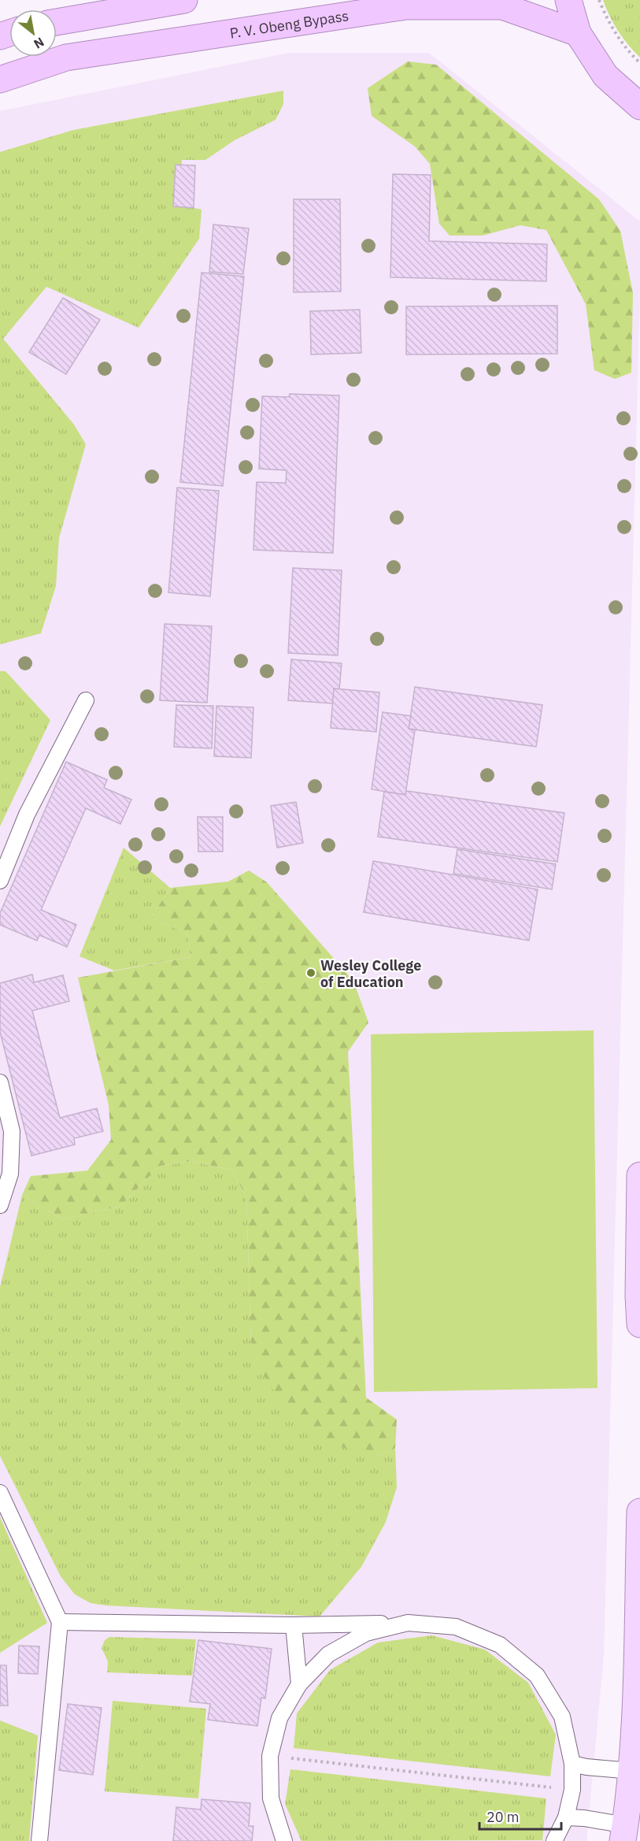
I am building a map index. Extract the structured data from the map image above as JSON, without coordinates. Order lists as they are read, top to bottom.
{
  "streets": {
    "highway": ["P. V. Obeng Bypass"]
  },
  "places": ["Wesley College of Education"],
  "scale_bar": "20 m",
  "north": "bottom right"
}
